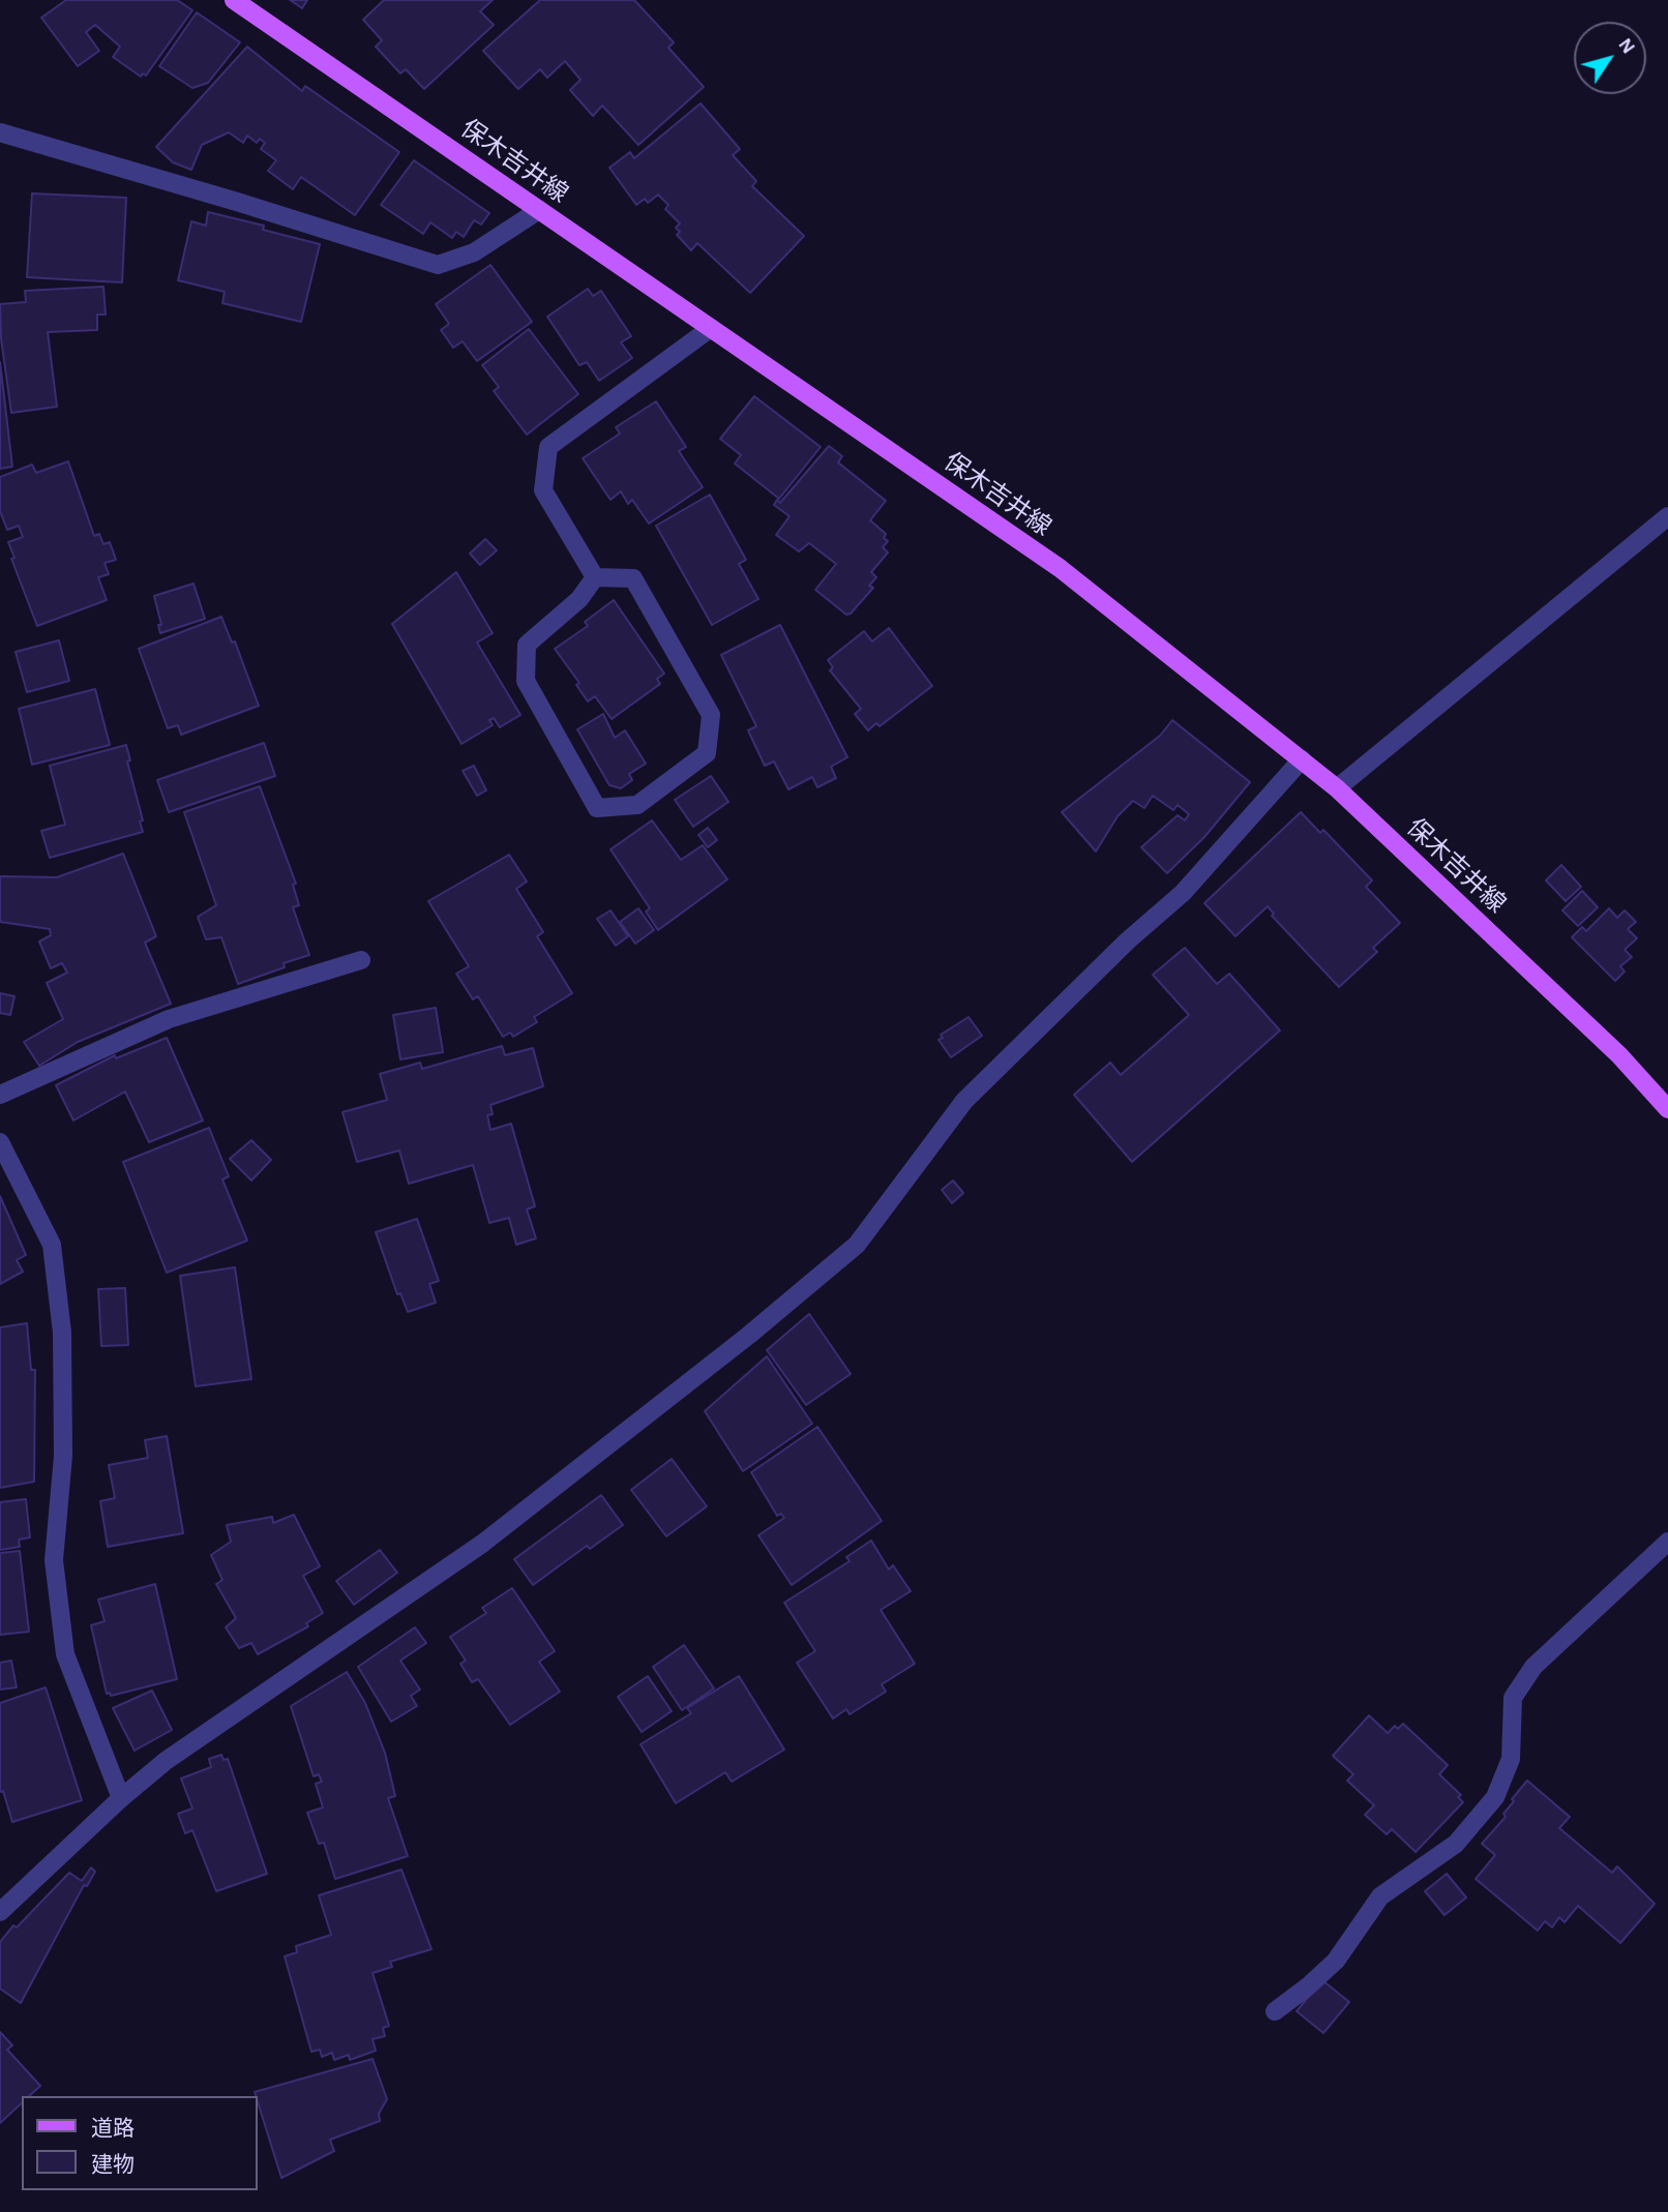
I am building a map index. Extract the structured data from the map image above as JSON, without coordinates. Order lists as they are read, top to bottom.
{
  "streets": {
    "main road": ["保木吉井線"]
  },
  "legend": ["道路", "建物"],
  "north": "top right"
}
